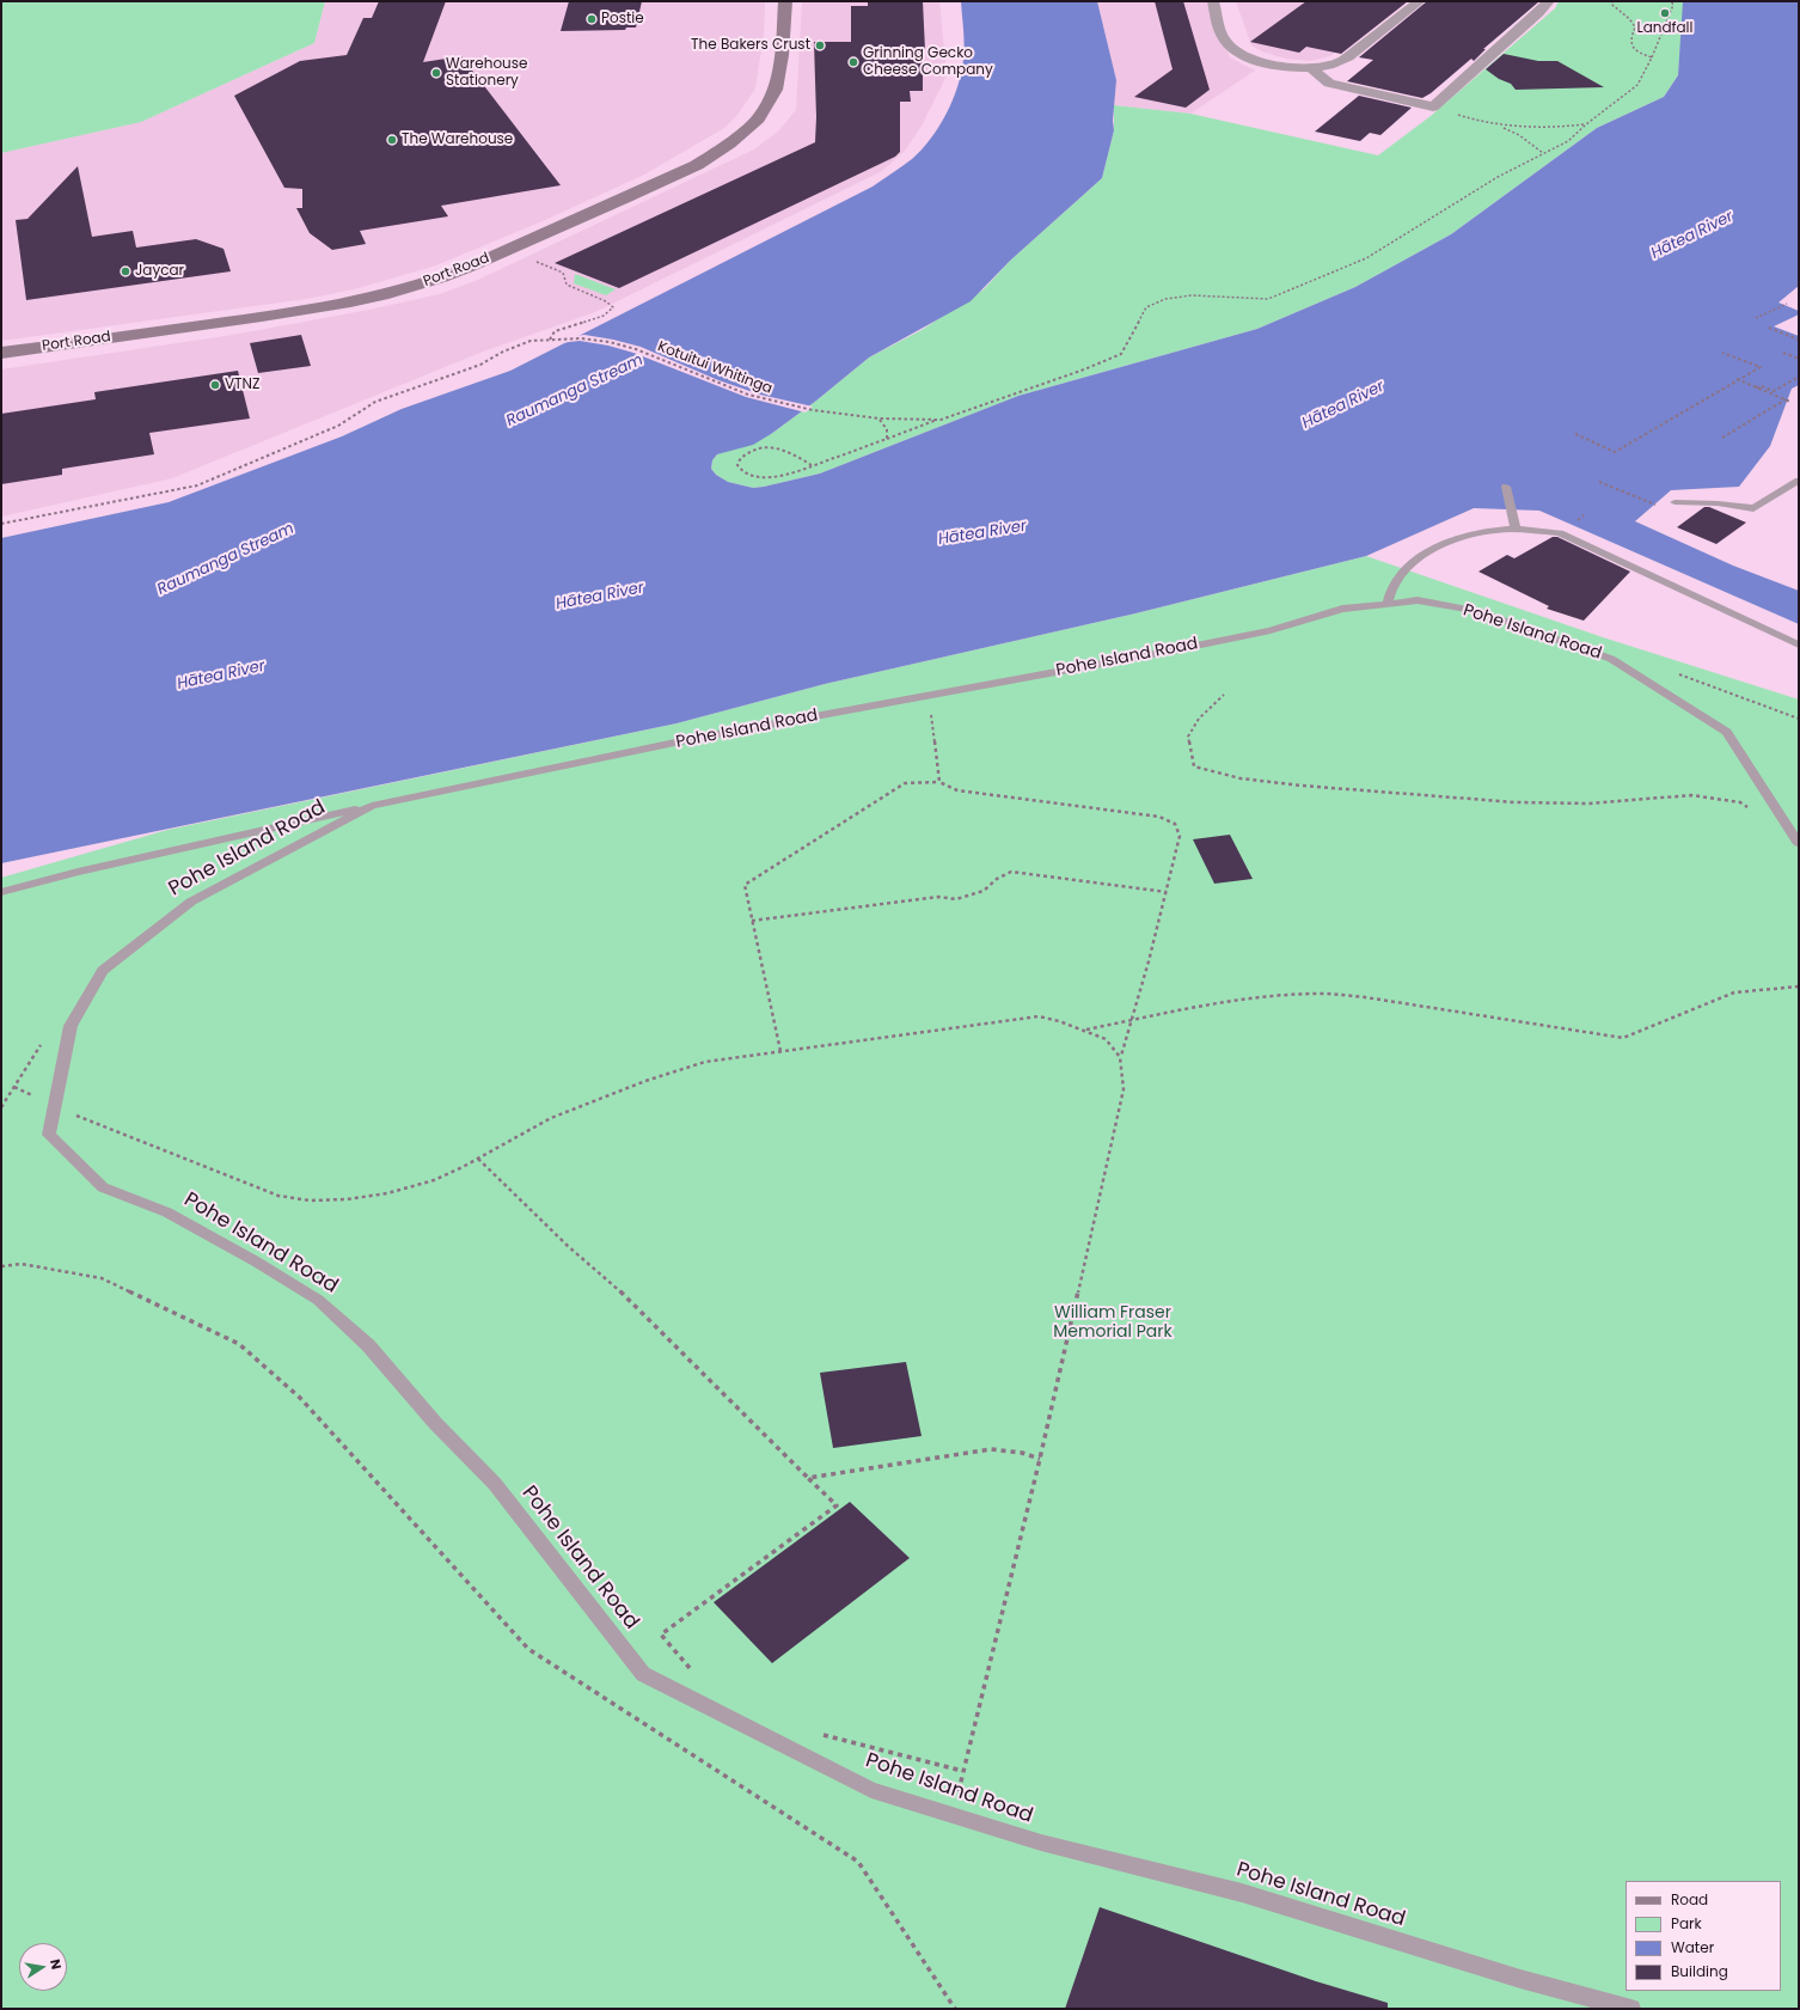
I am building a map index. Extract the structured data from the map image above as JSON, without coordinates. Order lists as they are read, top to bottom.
{
  "streets": {
    "main road": ["Port Road"],
    "lane": ["Pohe Island Road"],
    "path": ["Kotuitui Whitinga"]
  },
  "water": ["Hātea River", "Raumanga Stream"],
  "parks": ["William Fraser Memorial Park"],
  "places": [
    "Landfall",
    "Postie",
    "The Bakers Crust",
    "Grinning Gecko Cheese Company",
    "Warehouse Stationery",
    "The Warehouse",
    "Jaycar",
    "VTNZ"
  ],
  "legend": [
    "Road",
    "Park",
    "Water",
    "Building"
  ],
  "north": "right"
}
